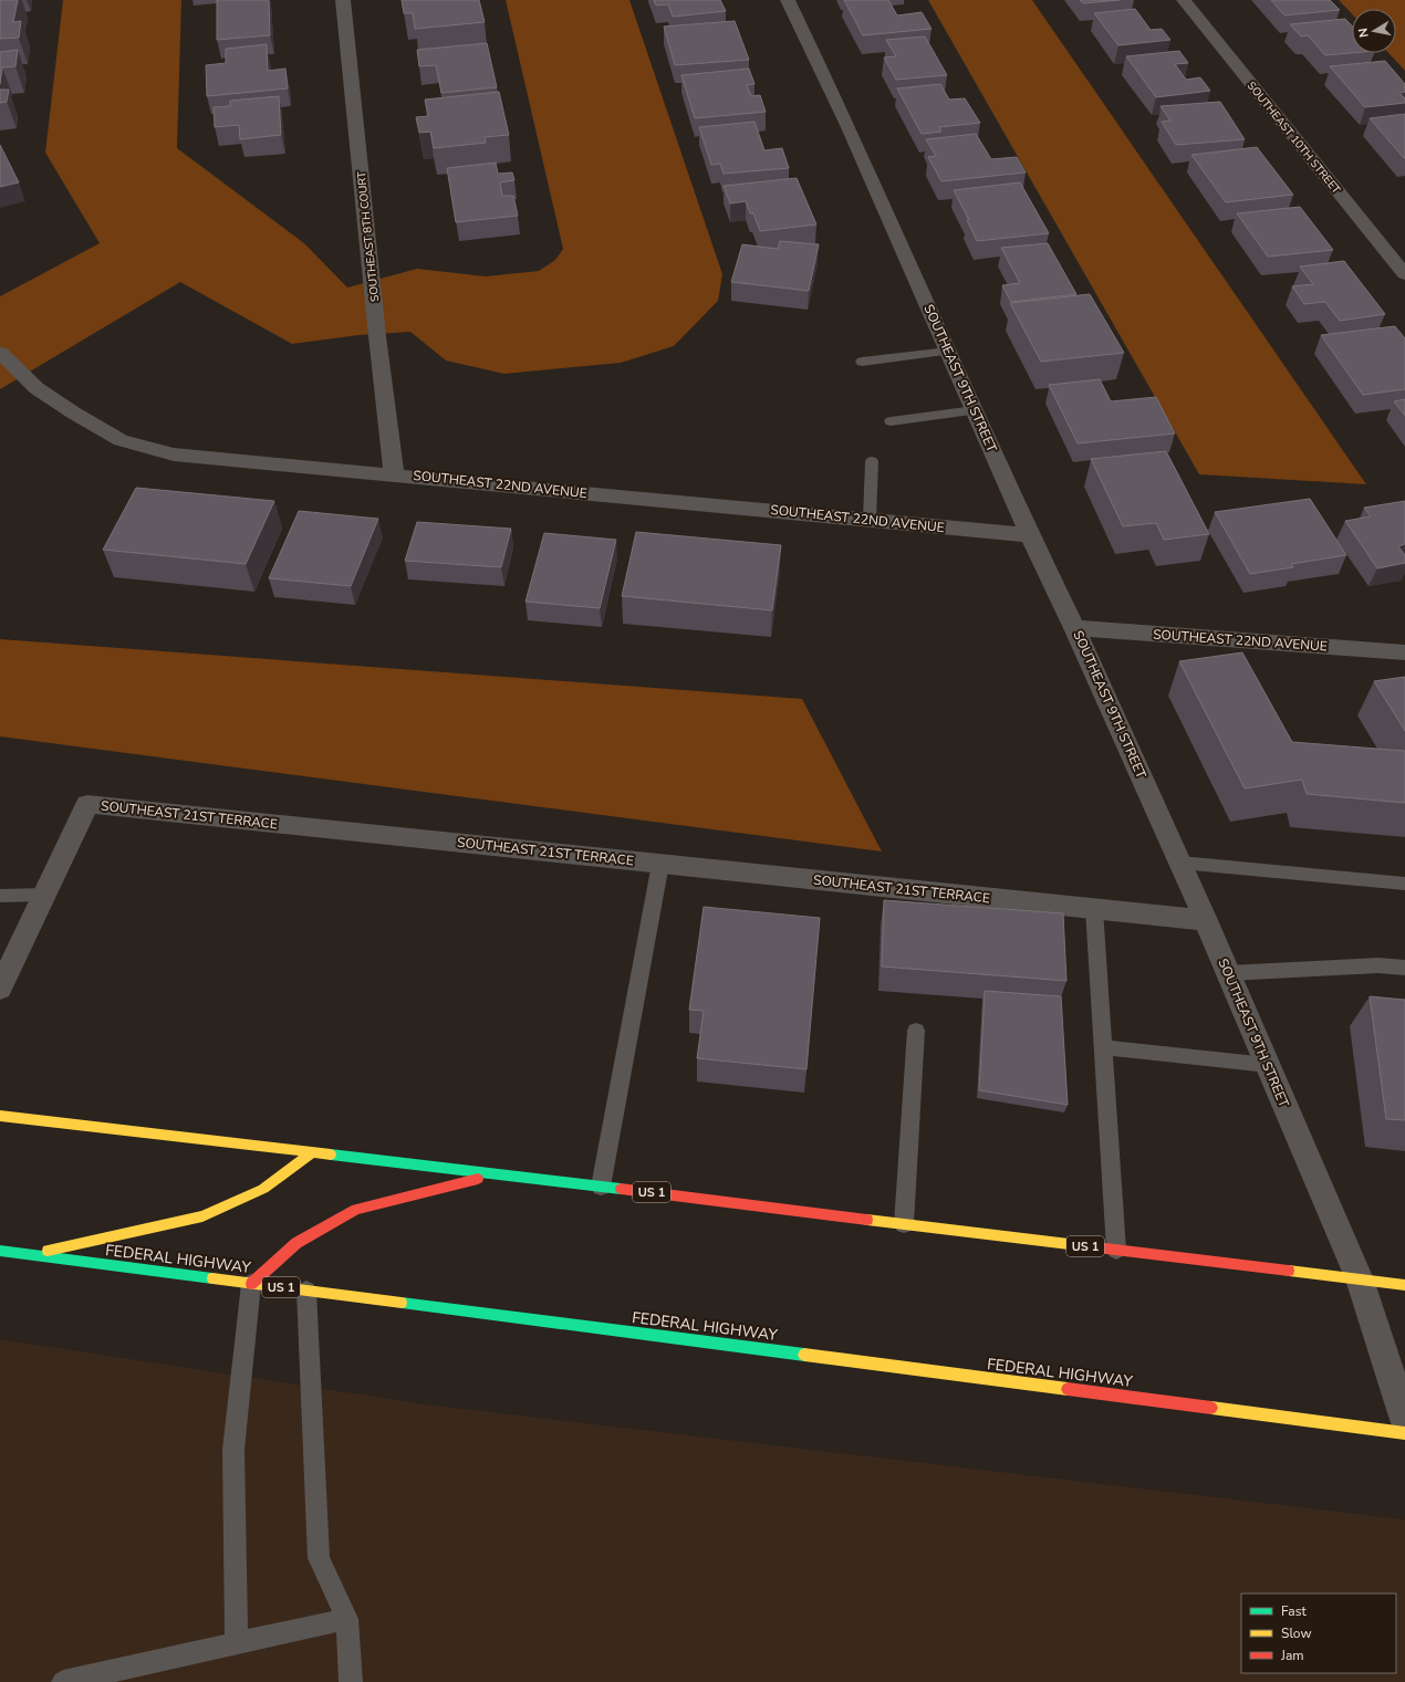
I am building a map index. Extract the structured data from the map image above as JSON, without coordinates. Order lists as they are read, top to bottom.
{
  "streets": {
    "main road": ["US 1", "FEDERAL HIGHWAY"],
    "street": [
      "SOUTHEAST 10TH STREET",
      "SOUTHEAST 8TH COURT",
      "SOUTHEAST 9TH STREET",
      "SOUTHEAST 22ND AVENUE",
      "SOUTHEAST 21ST TERRACE"
    ]
  },
  "crossings": [
    ["SOUTHEAST 8TH COURT", "SOUTHEAST 22ND AVENUE"],
    ["SOUTHEAST 9TH STREET", "SOUTHEAST 22ND AVENUE"],
    ["SOUTHEAST 9TH STREET", "SOUTHEAST 21ST TERRACE"],
    ["SOUTHEAST 9TH STREET", "US 1"]
  ],
  "legend": ["Fast", "Slow", "Jam"],
  "north": "left"
}
